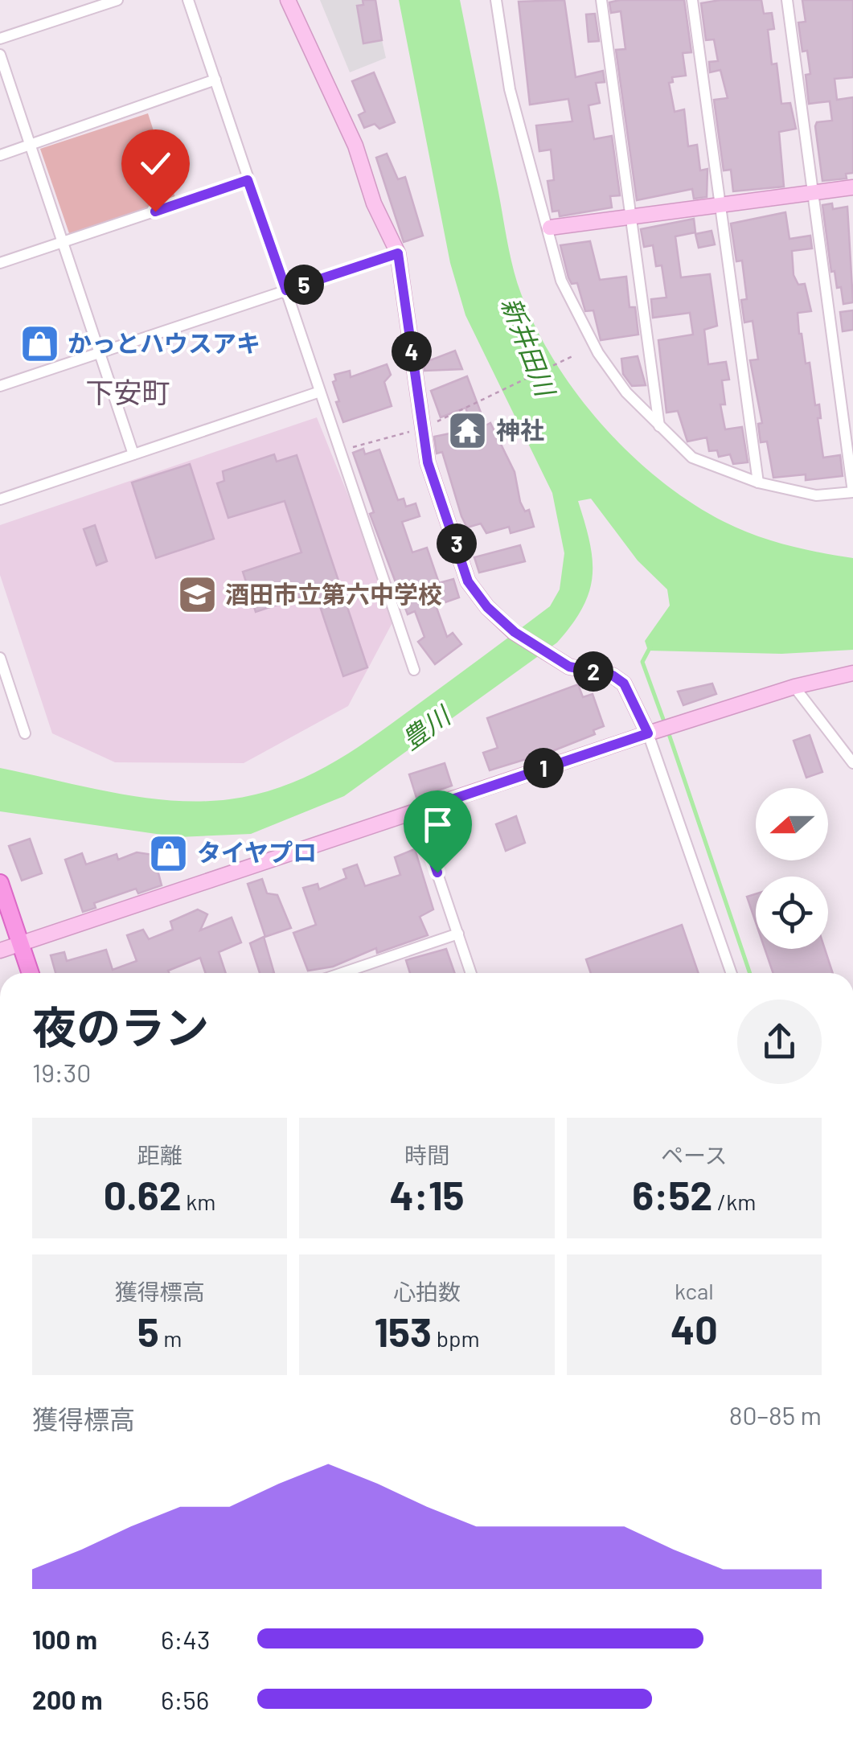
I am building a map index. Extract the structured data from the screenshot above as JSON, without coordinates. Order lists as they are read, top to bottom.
{
  "districts": ["下安町"],
  "water": ["新井田川", "豊川"],
  "places": {
    "shop": ["かっとハウスアキ", "タイヤプロ"],
    "temple": ["神社"],
    "school or university": ["酒田市立第六中学校"]
  },
  "north": "left",
  "page": {
    "pins": [
      "5",
      "4",
      "3",
      "2",
      "1"
    ],
    "heading": ["夜のラン", "19:30"],
    "stats": [
      ["距離", "0.62 km"],
      ["時間", "4:15"],
      ["ペース", "6:52 /km"],
      ["獲得標高", "5 m"],
      ["心拍数", "153 bpm"],
      ["kcal", "40"]
    ],
    "chart": ["獲得標高", "80–85 m"],
    "list": [
      {
        "name": "100 m",
        "note": "6:43"
      },
      {
        "name": "200 m",
        "note": "6:56"
      }
    ]
  }
}
